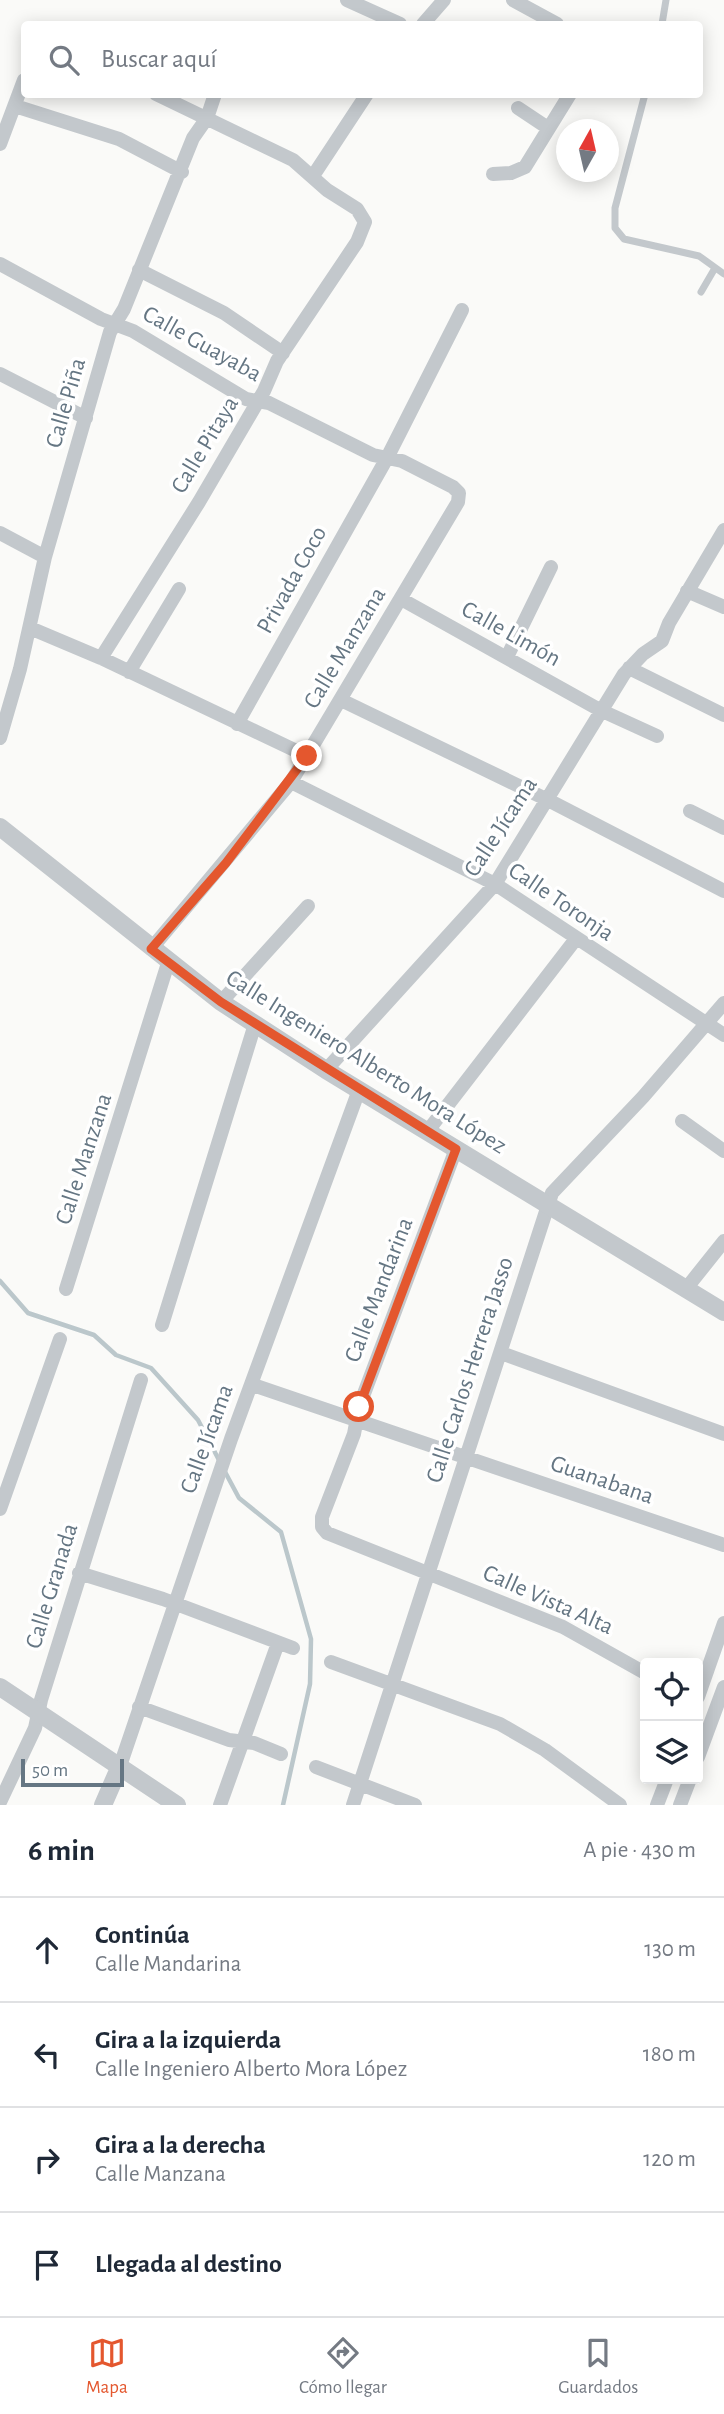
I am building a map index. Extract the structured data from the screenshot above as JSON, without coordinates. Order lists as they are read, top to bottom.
{
  "streets": {
    "street": [
      "Calle Guayaba",
      "Calle Piña",
      "Calle Pitaya",
      "Privada Coco",
      "Calle Limón",
      "Calle Manzana",
      "Calle Jícama",
      "Calle Toronja",
      "Calle Ingeniero Alberto Mora López",
      "Calle Mandarina",
      "Calle Carlos Herrera Jasso",
      "Guanabana",
      "Calle Granada",
      "Calle Vista Alta"
    ]
  },
  "crossings": [
    ["Calle Guayaba", "Calle Piña"],
    ["Calle Guayaba", "Calle Pitaya"],
    ["Calle Guayaba", "Privada Coco"],
    ["Calle Guayaba", "Calle Manzana"],
    ["Calle Limón", "Calle Manzana"],
    ["Calle Limón", "Calle Jícama"],
    ["Calle Manzana", "Calle Toronja"],
    ["Calle Manzana", "Calle Ingeniero Alberto Mora López"],
    ["Calle Jícama", "Calle Toronja"],
    ["Calle Jícama", "Calle Ingeniero Alberto Mora López"],
    ["Calle Jícama", "Guanabana"],
    ["Calle Toronja", "Calle Carlos Herrera Jasso"],
    ["Calle Ingeniero Alberto Mora López", "Calle Mandarina"],
    ["Calle Ingeniero Alberto Mora López", "Calle Carlos Herrera Jasso"],
    ["Calle Mandarina", "Guanabana"],
    ["Calle Mandarina", "Calle Vista Alta"],
    ["Calle Carlos Herrera Jasso", "Guanabana"],
    ["Calle Carlos Herrera Jasso", "Calle Vista Alta"]
  ],
  "scale_bar": "50 m",
  "north": "top",
  "page": {
    "search": "Buscar aquí",
    "scale": "50 m",
    "heading": ["6 min", "A pie · 430 m"],
    "list": [
      ["Continúa", "Calle Mandarina", "130 m"],
      ["Gira a la izquierda", "Calle Ingeniero Alberto Mora López", "180 m"],
      ["Gira a la derecha", "Calle Manzana", "120 m"],
      "Llegada al destino"
    ],
    "nav": ["Mapa", "Cómo llegar", "Guardados"]
  }
}
